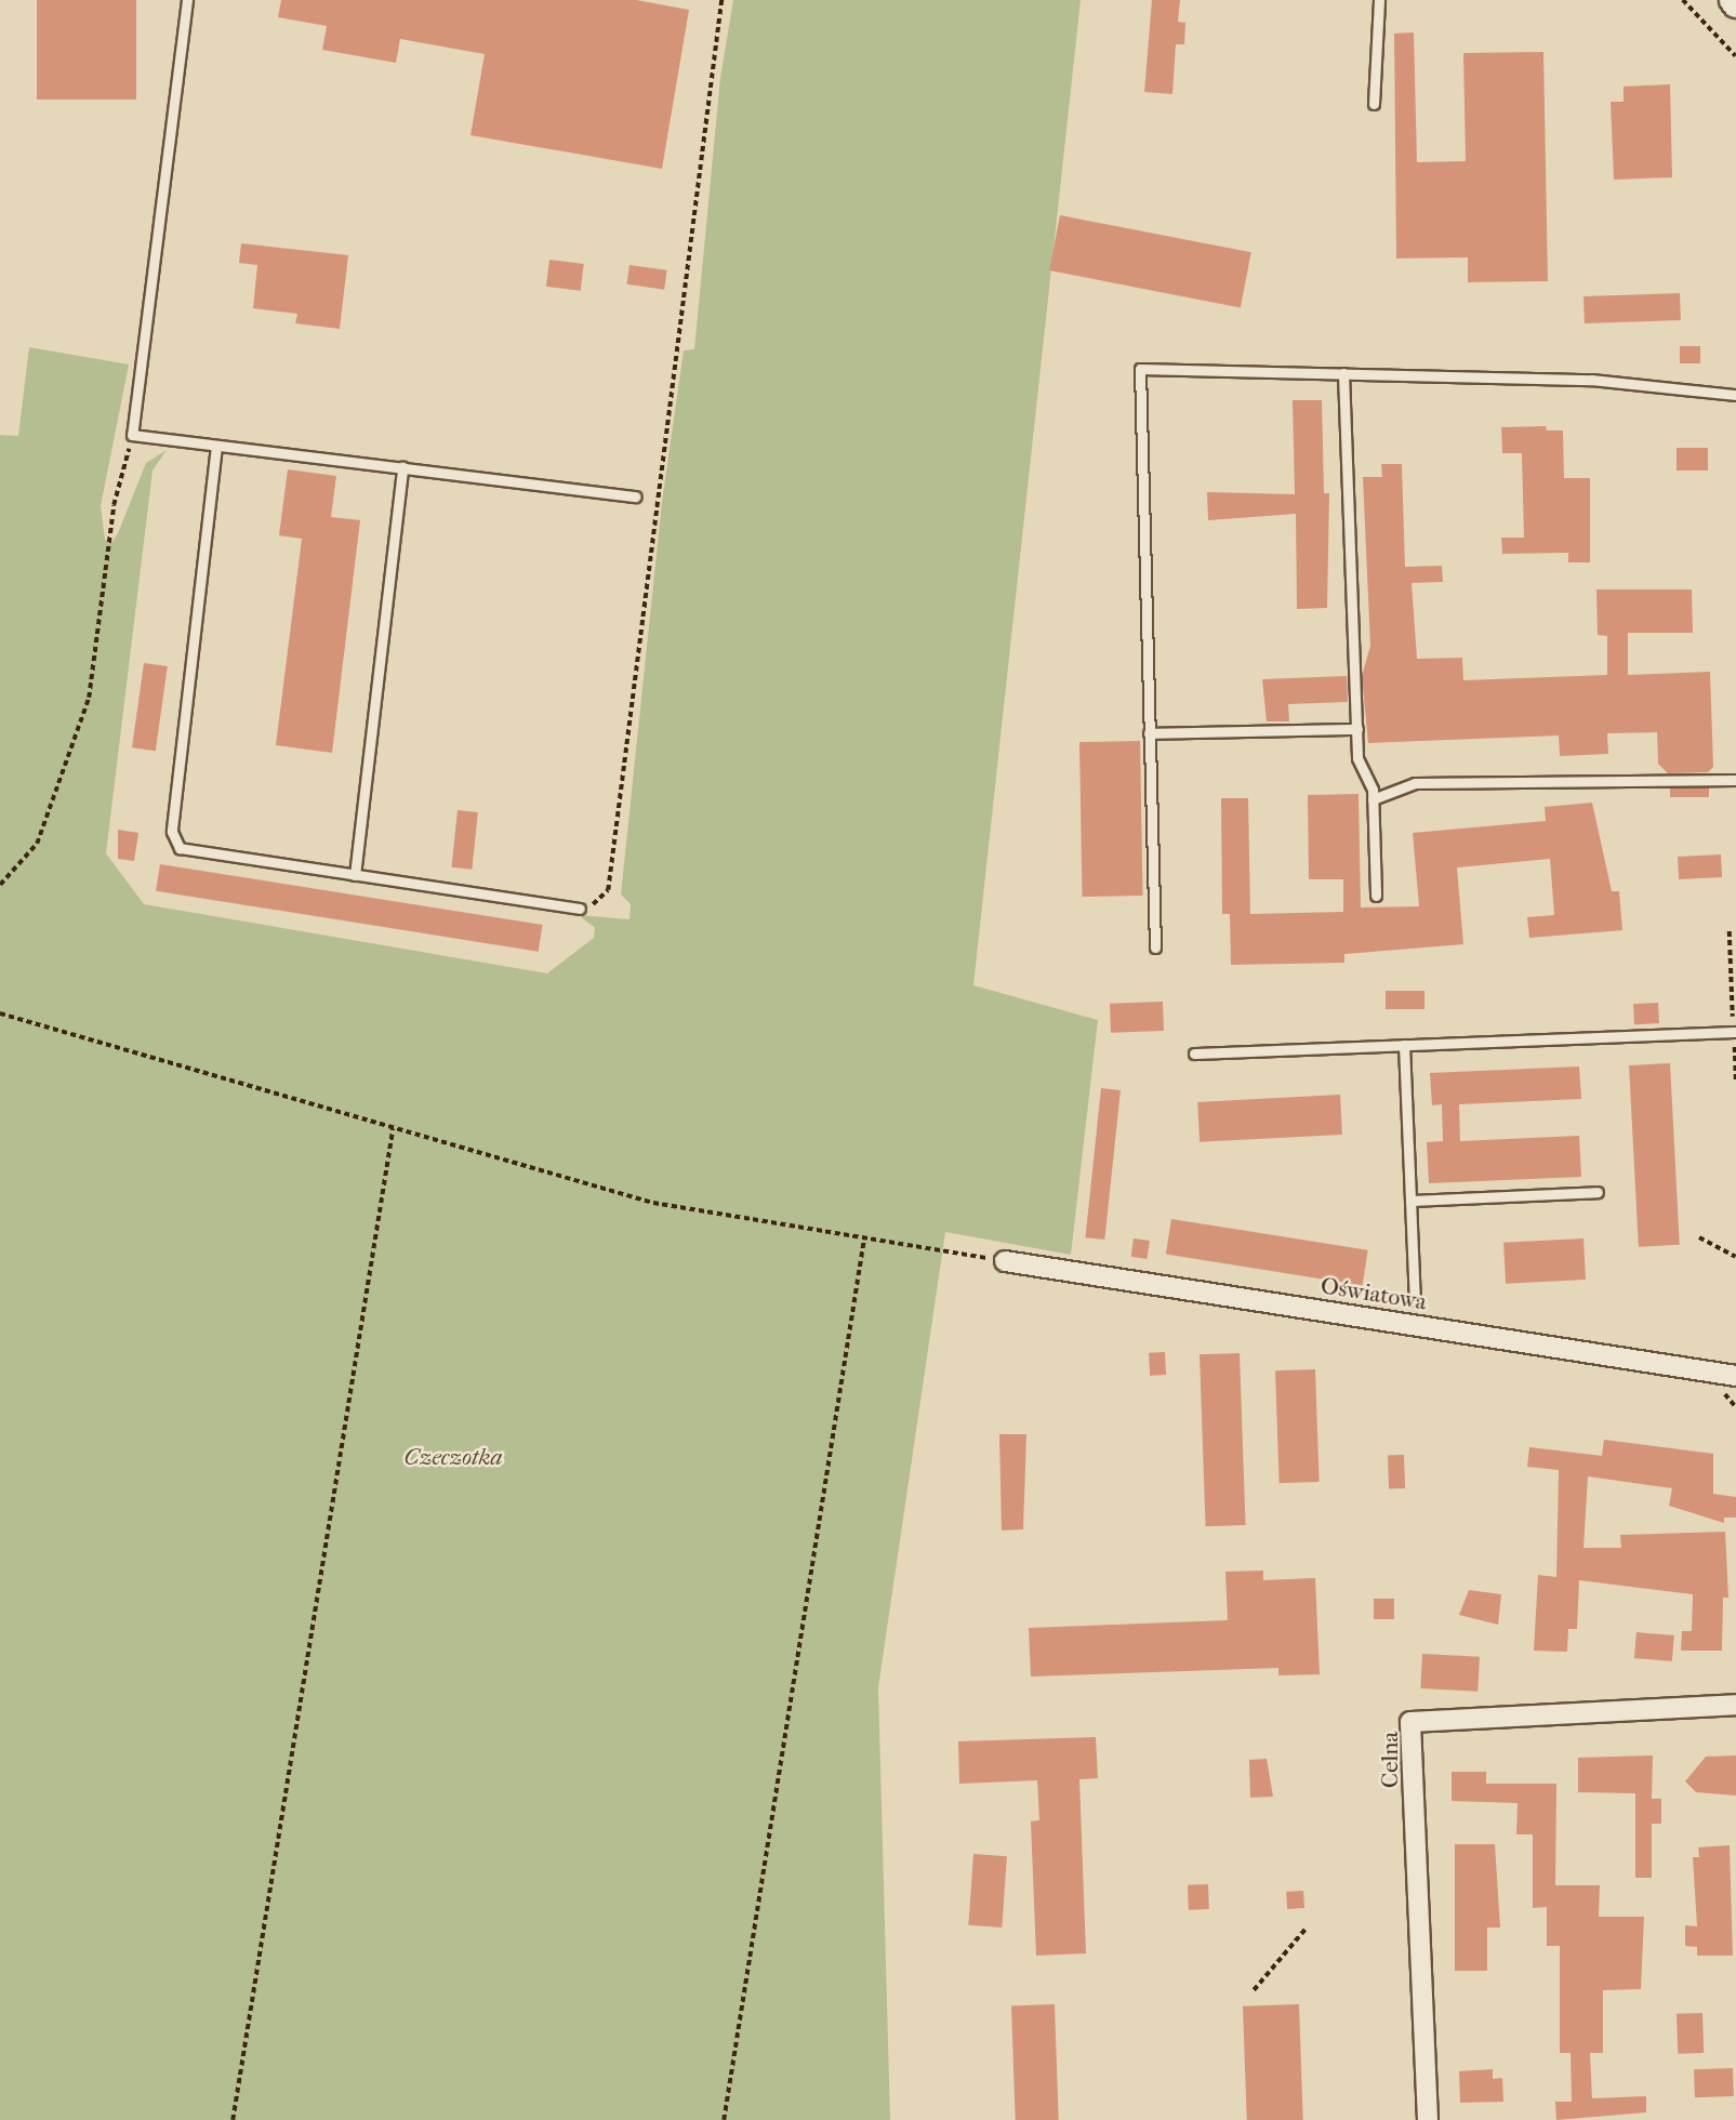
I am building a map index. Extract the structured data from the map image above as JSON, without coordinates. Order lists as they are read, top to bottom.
{
  "streets": {
    "street": ["Oświatowa", "Celna"]
  },
  "parks": ["Czeczotka"]
}
